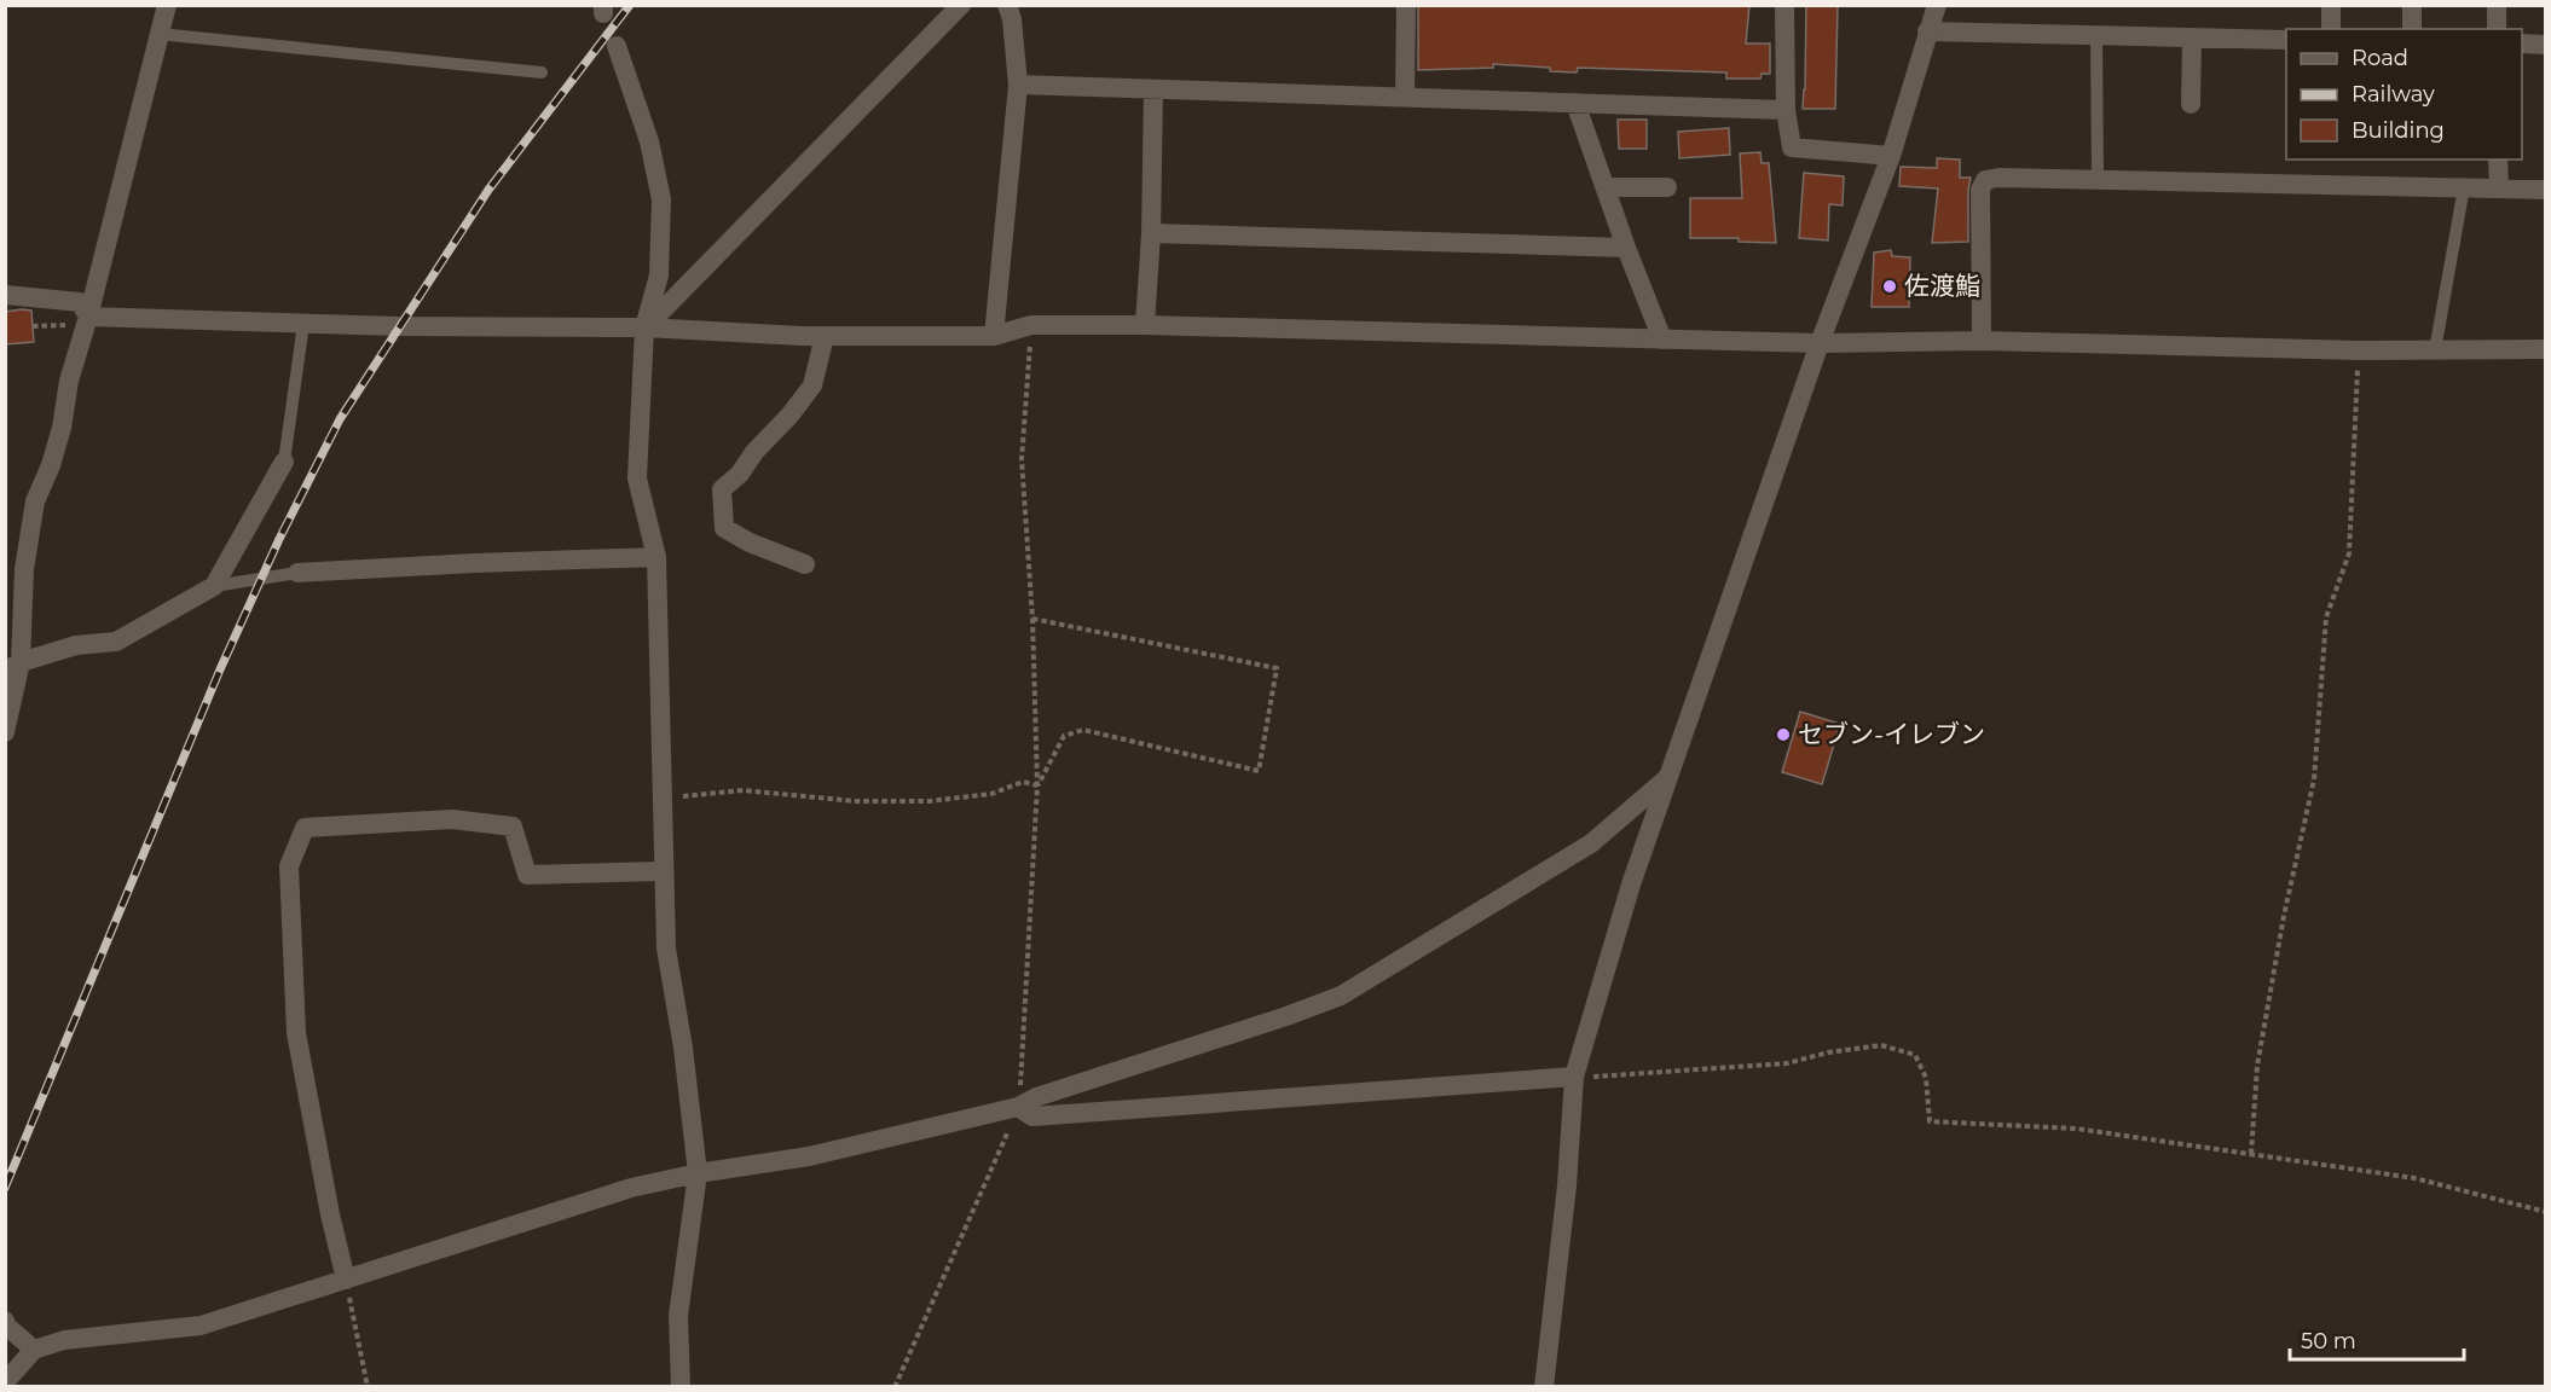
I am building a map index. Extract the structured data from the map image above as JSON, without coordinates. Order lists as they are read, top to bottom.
{
  "places": ["佐渡鮨", "セブン-イレブン"],
  "legend": ["Road", "Railway", "Building"],
  "scale_bar": "50 m"
}
